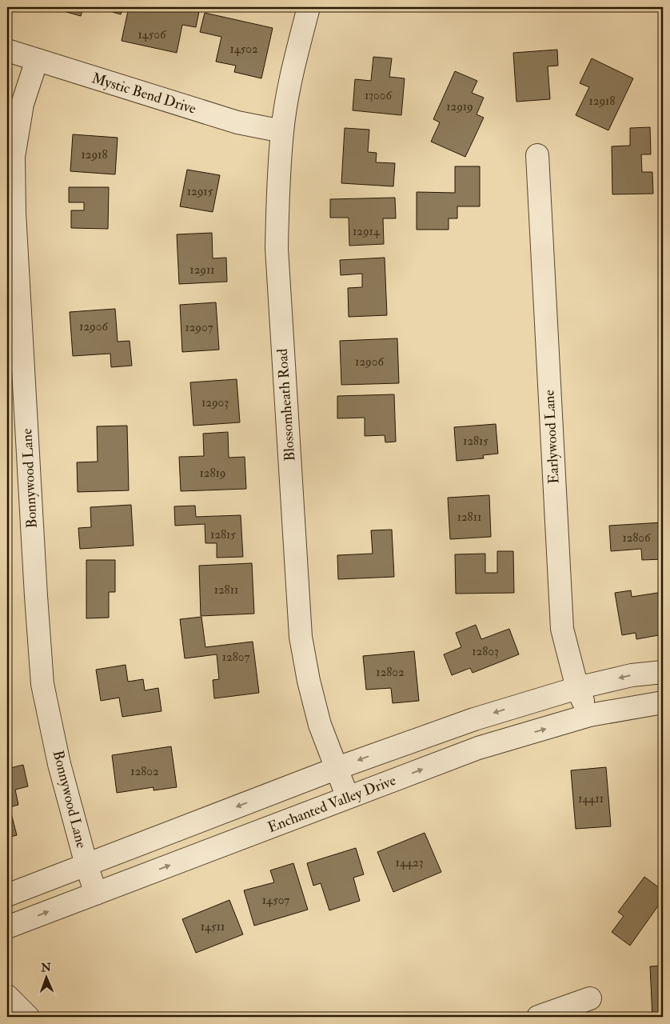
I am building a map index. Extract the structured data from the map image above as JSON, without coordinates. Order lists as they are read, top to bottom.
{
  "streets": {
    "street": [
      "Mystic Bend Drive",
      "Blossomheath Road",
      "Earlywood Lane",
      "Bonnywood Lane",
      "Enchanted Valley Drive"
    ]
  },
  "crossings": [
    ["Mystic Bend Drive", "Blossomheath Road"],
    ["Mystic Bend Drive", "Bonnywood Lane"],
    ["Blossomheath Road", "Enchanted Valley Drive"],
    ["Earlywood Lane", "Enchanted Valley Drive"],
    ["Bonnywood Lane", "Enchanted Valley Drive"]
  ],
  "house_numbers": [
    "14506",
    "14502",
    "13006",
    "12918",
    "12919",
    "12918",
    "12915",
    "12914",
    "12911",
    "12906",
    "12907",
    "12906",
    "12903",
    "12815",
    "12819",
    "12811",
    "12815",
    "12806",
    "12811",
    "12803",
    "12807",
    "12802",
    "12802",
    "14411",
    "14423",
    "14507",
    "14511"
  ],
  "north": "top"
}
